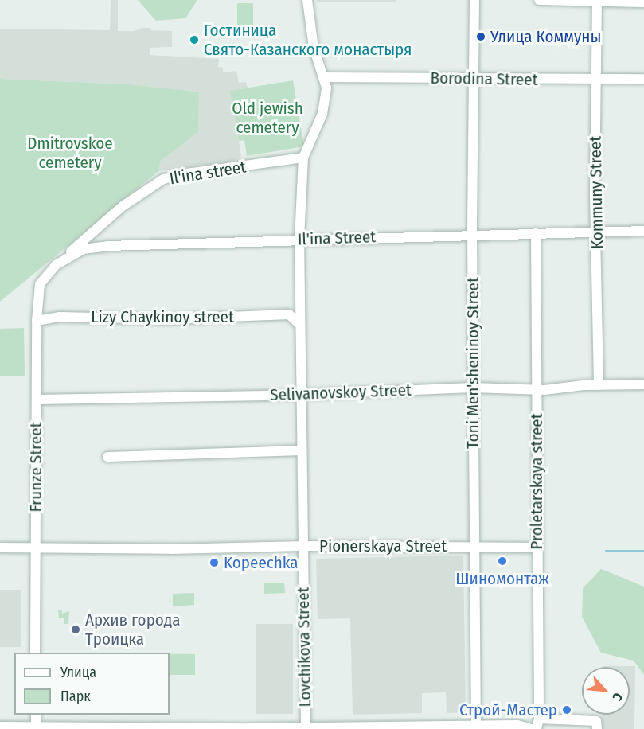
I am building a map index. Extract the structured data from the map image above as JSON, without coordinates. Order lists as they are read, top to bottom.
{
  "streets": {
    "street": [
      "Borodina Street",
      "Il'ina street",
      "Kommuny Street",
      "Il'ina Street",
      "Lizy Chaykinoy street",
      "Toni Men'sheninoy Street",
      "Selivanovskoy Street",
      "Frunze Street",
      "Proletarskaya street",
      "Pionerskaya Street",
      "Lovchikova Street"
    ]
  },
  "crossings": [
    ["Borodina Street", "Kommuny Street"],
    ["Borodina Street", "Toni Men'sheninoy Street"],
    ["Borodina Street", "Lovchikova Street"],
    ["Il'ina street", "Il'ina Street"],
    ["Il'ina street", "Lovchikova Street"],
    ["Kommuny Street", "Il'ina Street"],
    ["Kommuny Street", "Selivanovskoy Street"],
    ["Il'ina Street", "Toni Men'sheninoy Street"],
    ["Il'ina Street", "Frunze Street"],
    ["Il'ina Street", "Proletarskaya street"],
    ["Il'ina Street", "Lovchikova Street"],
    ["Lizy Chaykinoy street", "Frunze Street"],
    ["Toni Men'sheninoy Street", "Selivanovskoy Street"],
    ["Toni Men'sheninoy Street", "Pionerskaya Street"],
    ["Selivanovskoy Street", "Frunze Street"],
    ["Selivanovskoy Street", "Proletarskaya street"],
    ["Selivanovskoy Street", "Lovchikova Street"],
    ["Frunze Street", "Pionerskaya Street"],
    ["Proletarskaya street", "Pionerskaya Street"],
    ["Pionerskaya Street", "Lovchikova Street"]
  ],
  "parks": ["Old jewish cemetery", "Dmitrovskoe cemetery"],
  "places": [
    "Улица Коммуны",
    "Гостиница Свято-Казанского монастыря",
    "Шиномонтаж",
    "Kopeechka",
    "Архив города Троицка",
    "Строй-Мастер"
  ],
  "legend": ["Улица", "Парк"],
  "north": "bottom right"
}
